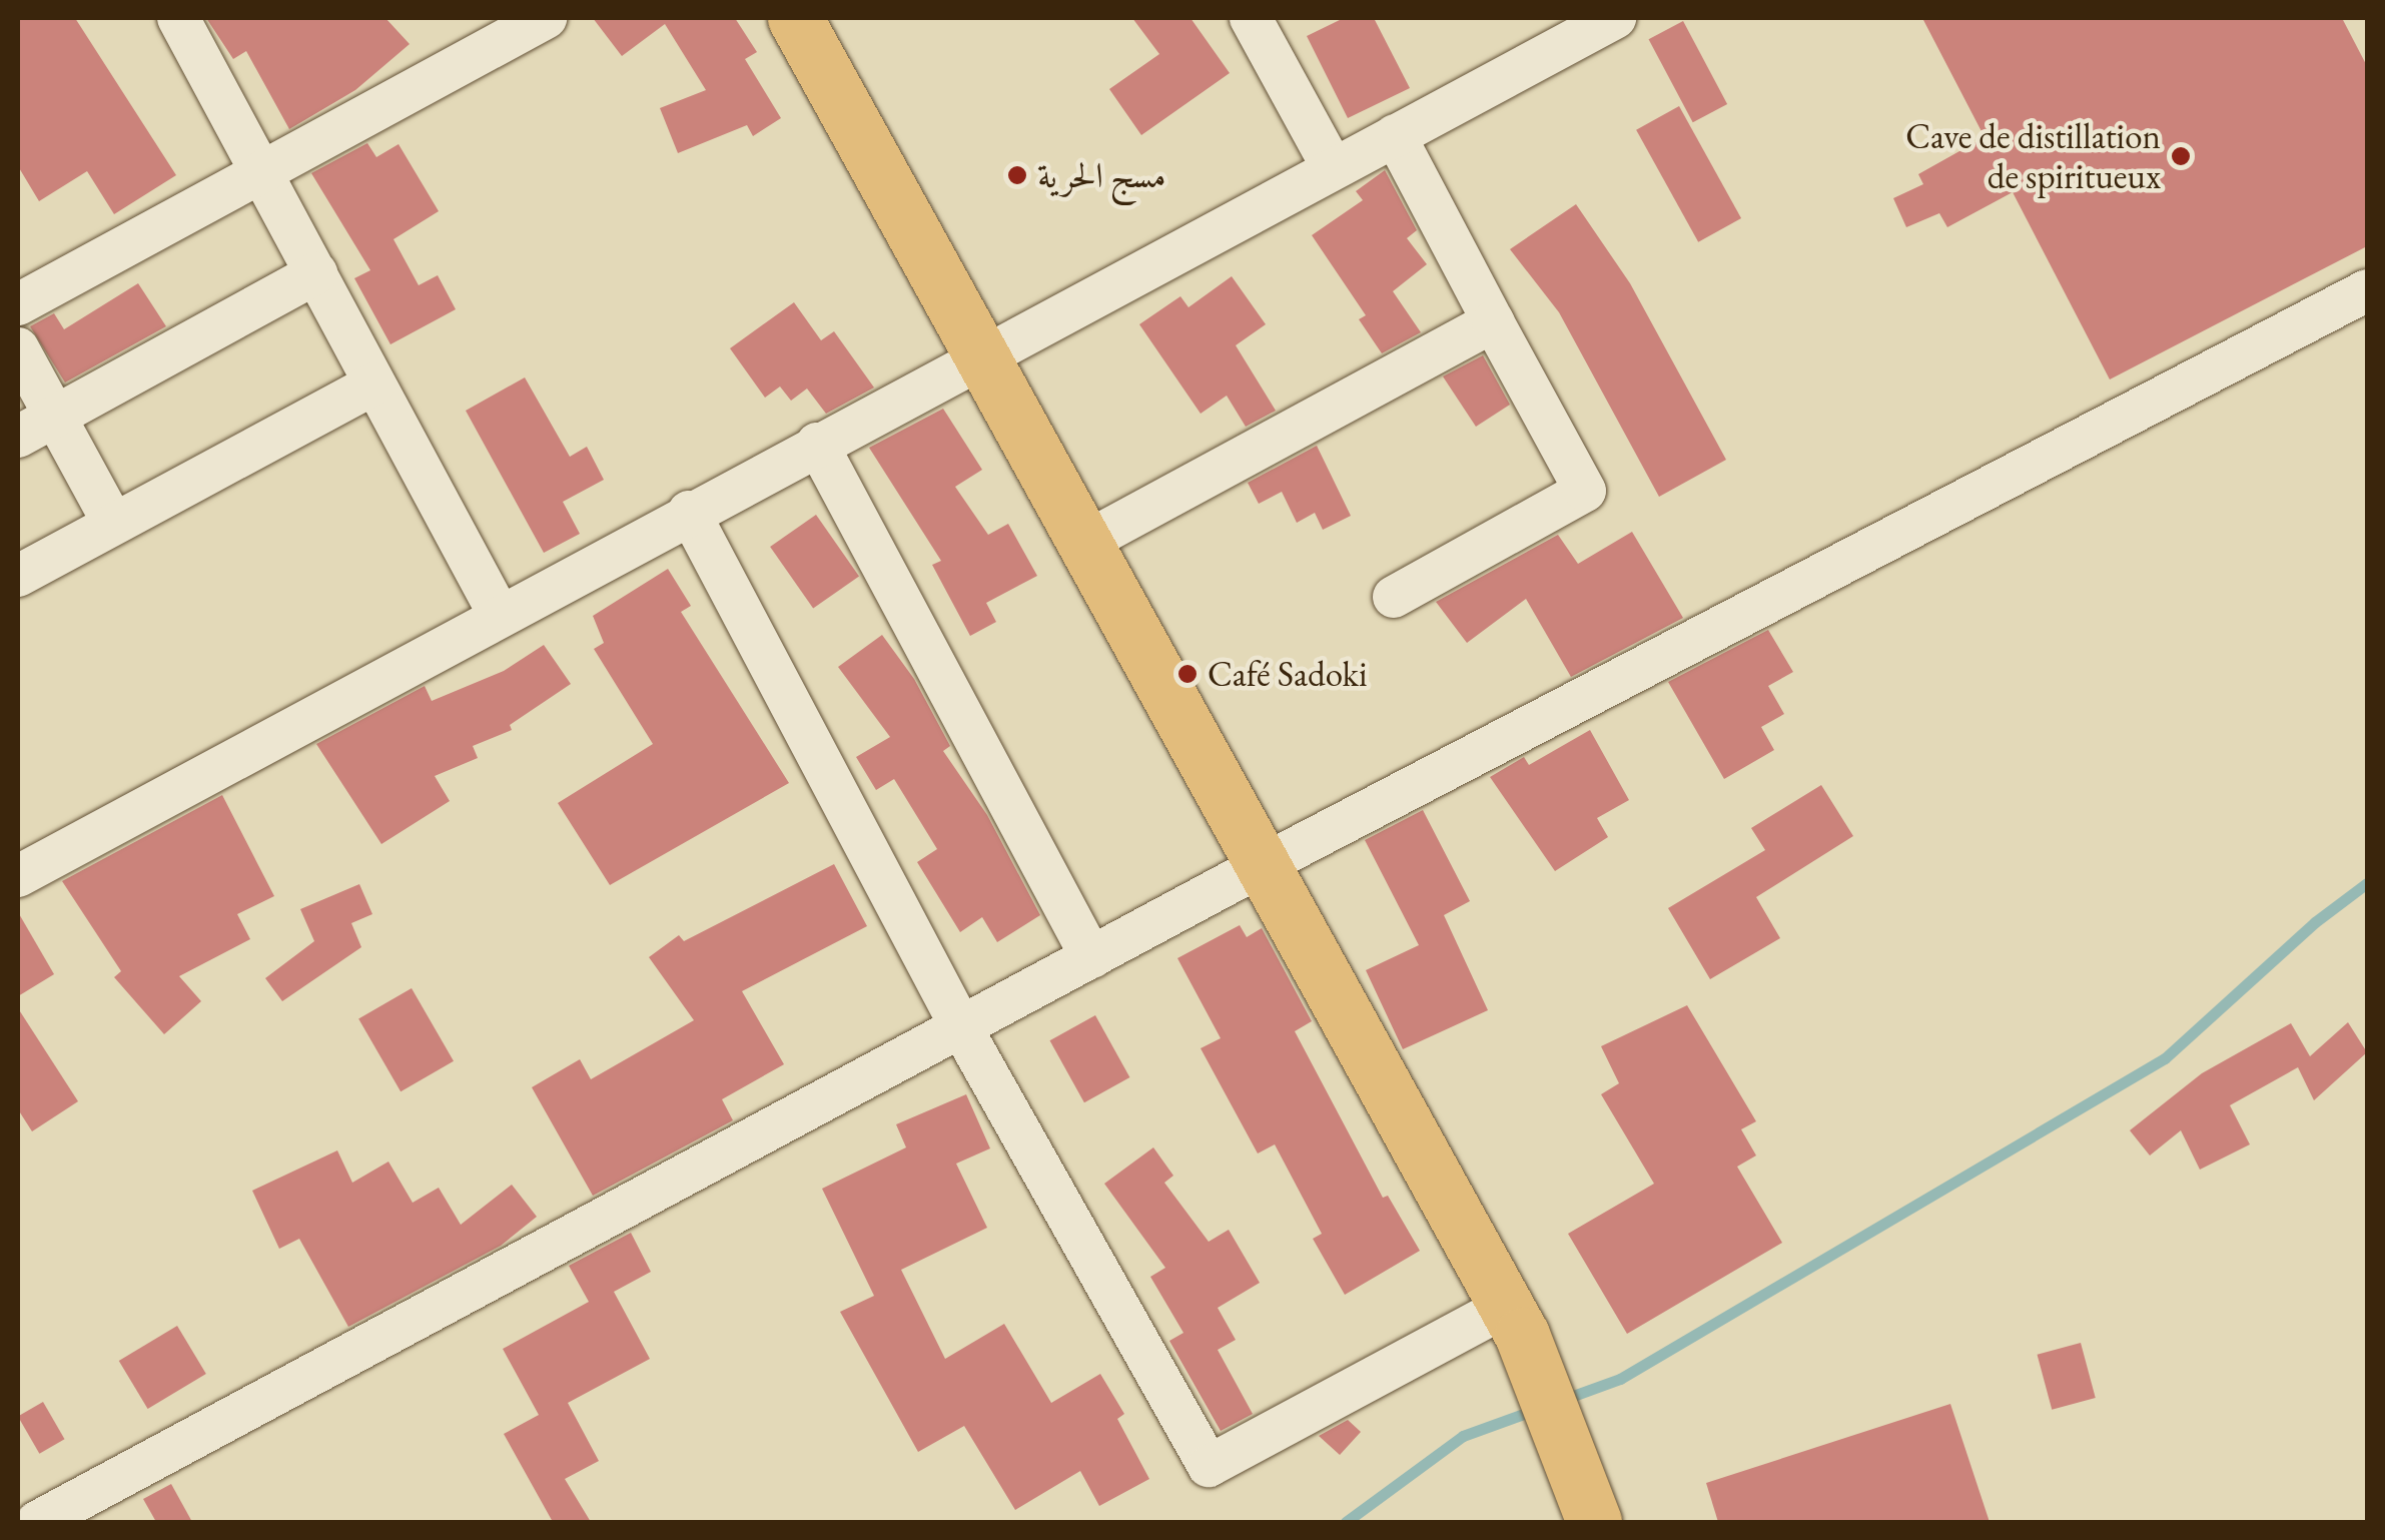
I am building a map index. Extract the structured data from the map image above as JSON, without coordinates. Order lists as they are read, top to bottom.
{
  "places": ["Cave de distillation de spiritueux", "مسج الحرية", "Café Sadoki"]
}
